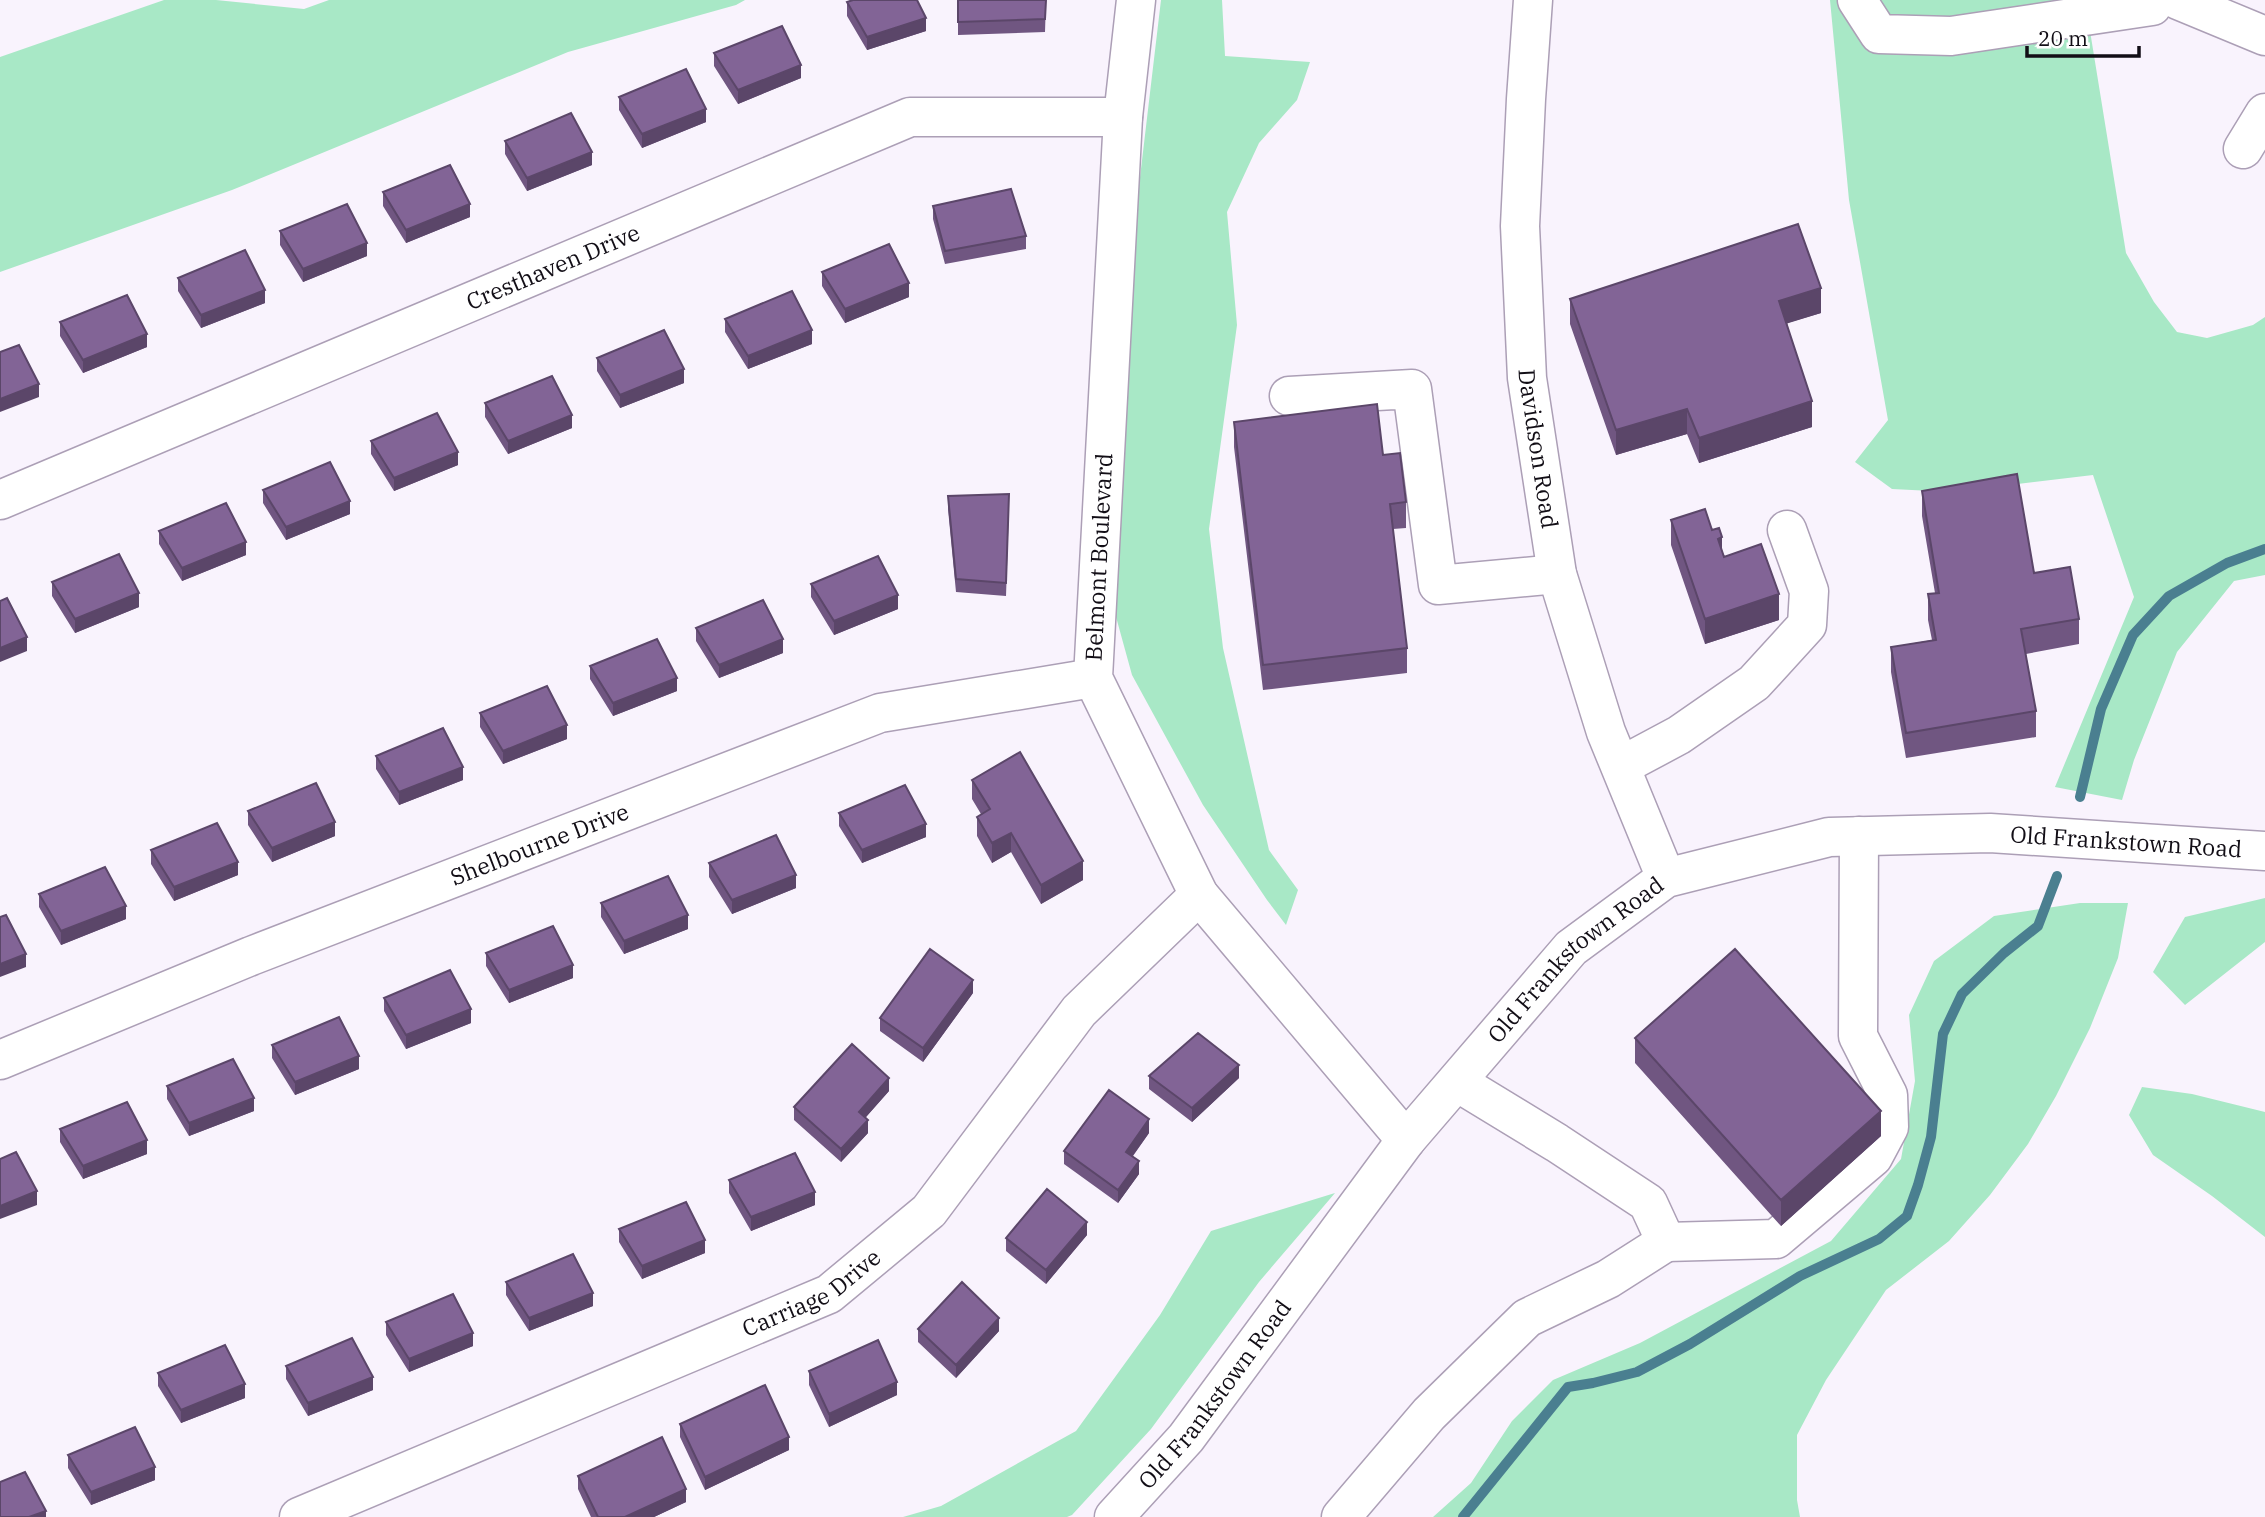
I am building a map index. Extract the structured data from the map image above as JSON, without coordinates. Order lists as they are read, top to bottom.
{
  "streets": {
    "street": [
      "Cresthaven Drive",
      "Davidson Road",
      "Belmont Boulevard",
      "Old Frankstown Road",
      "Shelbourne Drive",
      "Carriage Drive"
    ]
  },
  "crossings": [
    ["Cresthaven Drive", "Belmont Boulevard"],
    ["Davidson Road", "Old Frankstown Road"],
    ["Belmont Boulevard", "Old Frankstown Road"],
    ["Belmont Boulevard", "Shelbourne Drive"],
    ["Belmont Boulevard", "Carriage Drive"]
  ],
  "scale_bar": "20 m"
}
